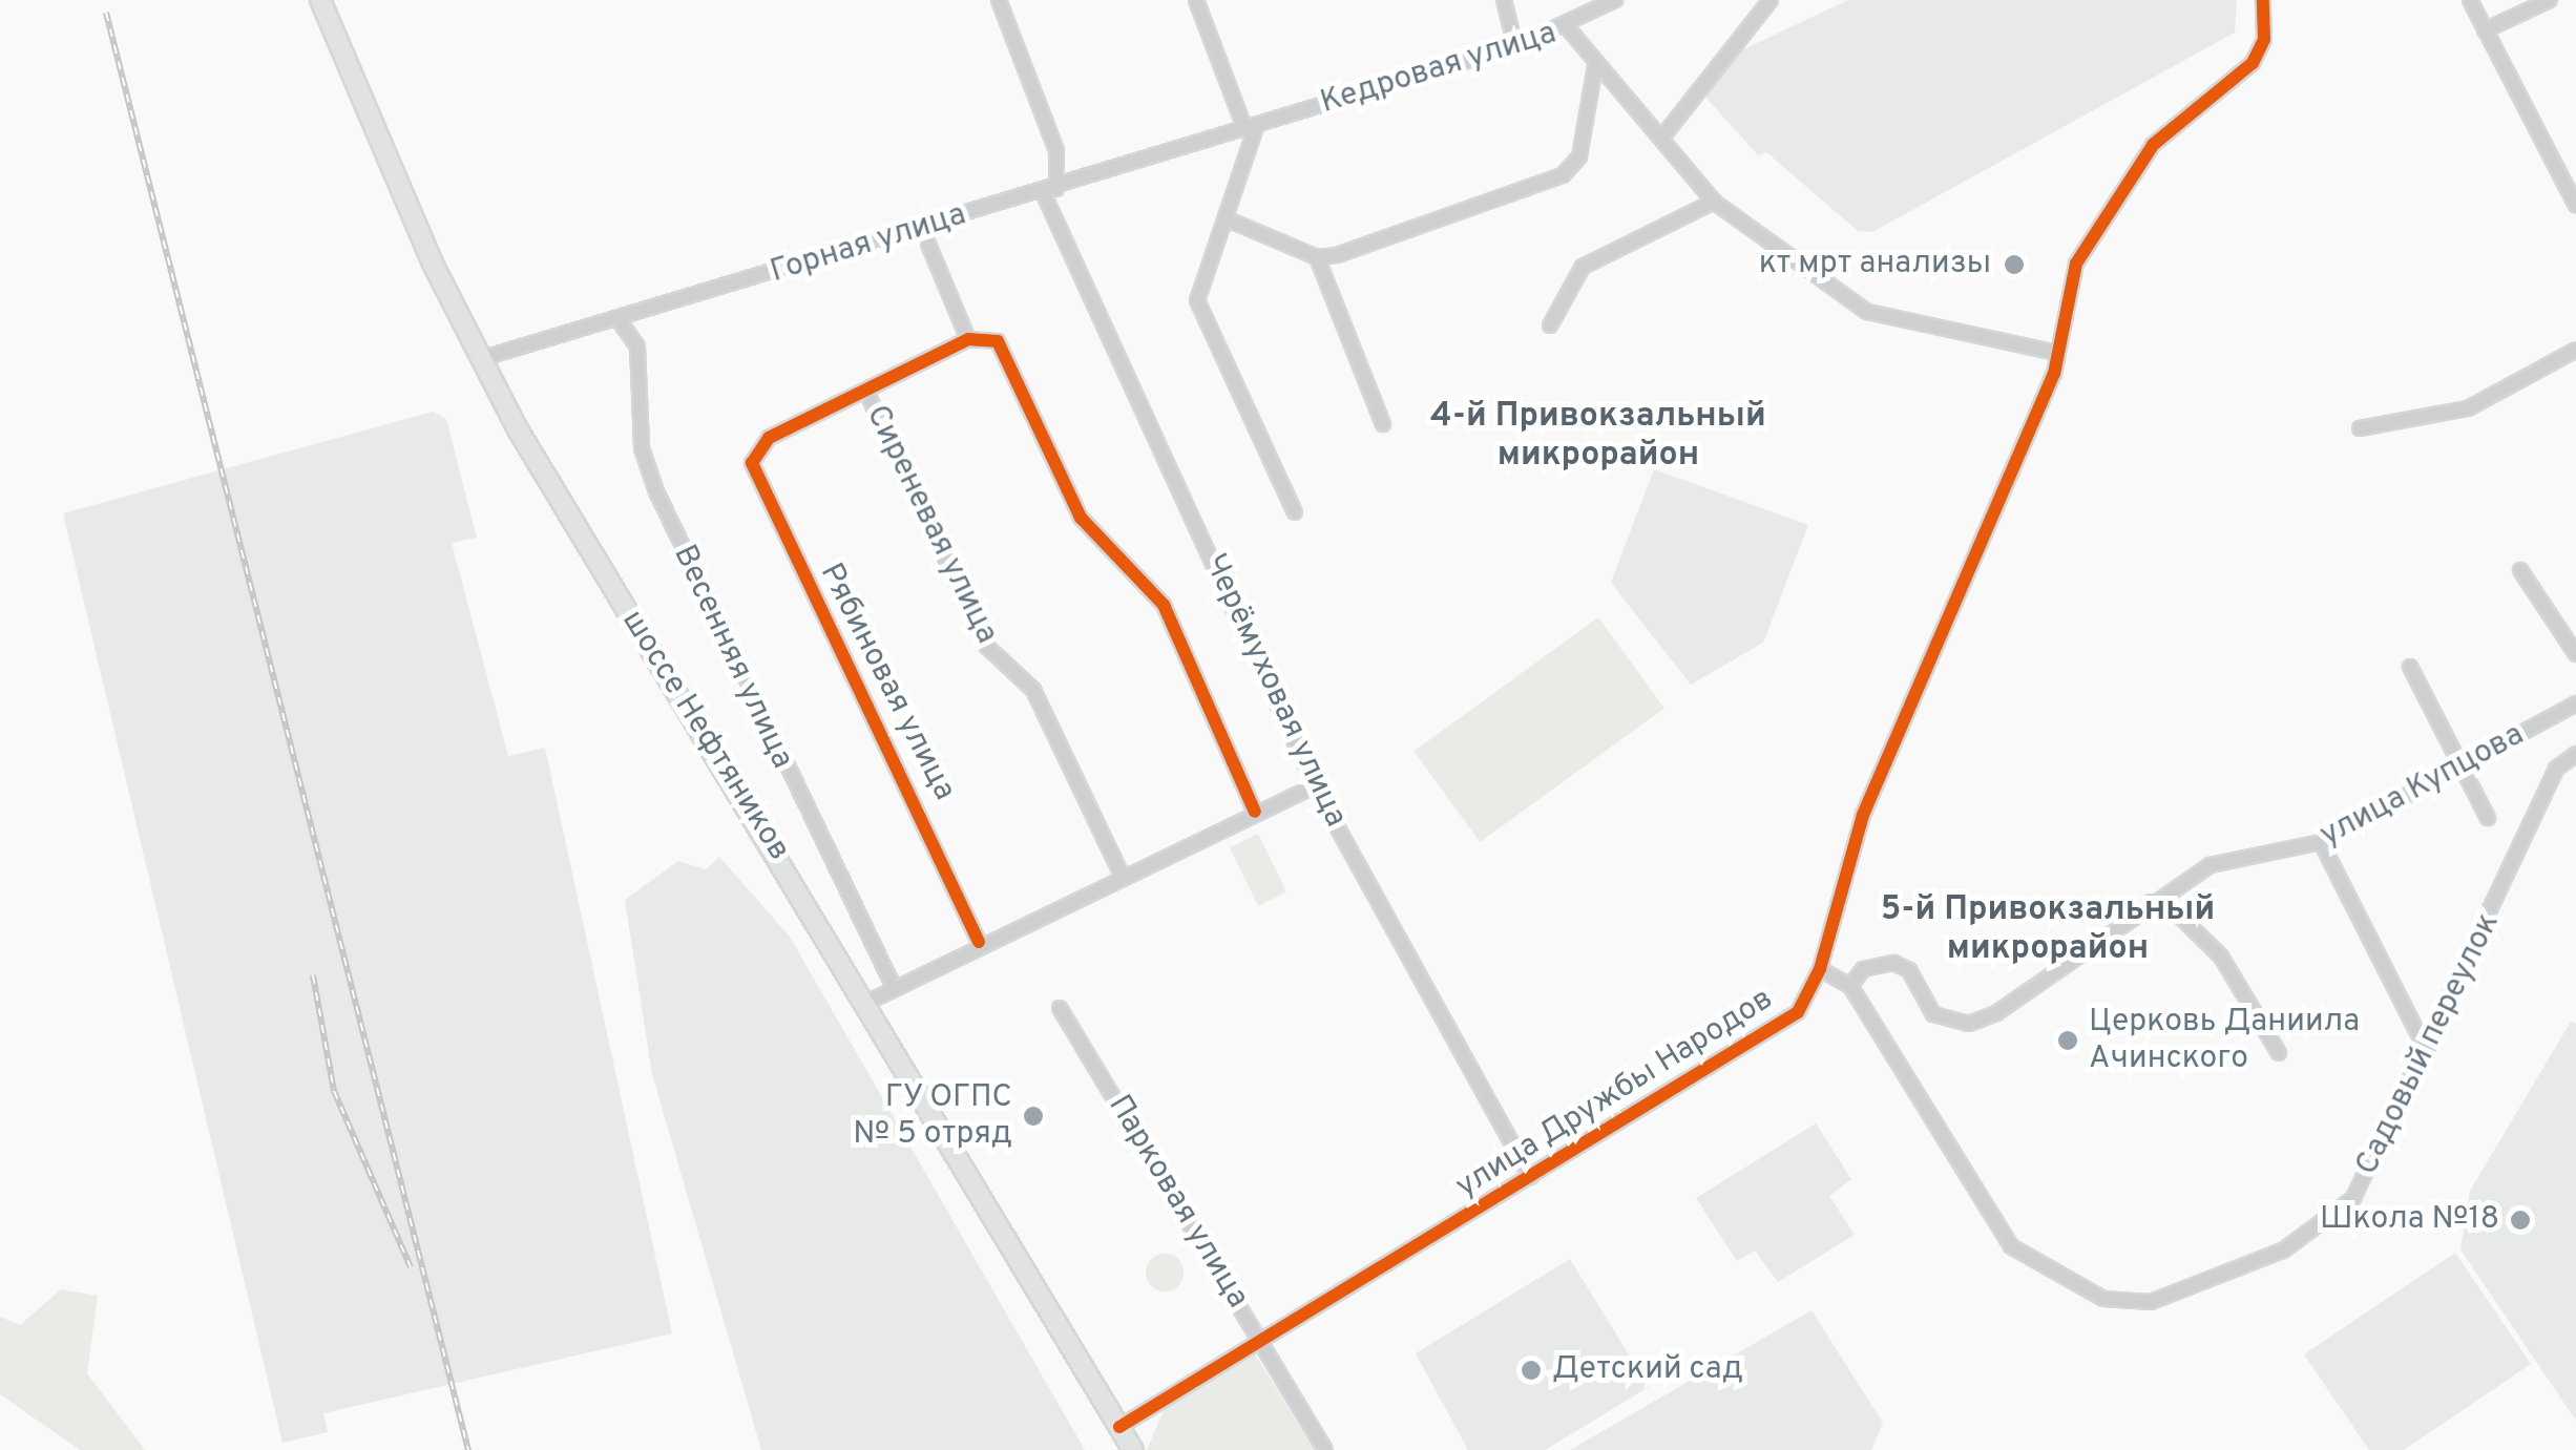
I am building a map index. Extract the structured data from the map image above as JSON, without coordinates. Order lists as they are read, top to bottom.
{
  "streets": {
    "main road": ["шоссе Нефтяников"],
    "street": [
      "Кедровая улица",
      "Горная улица",
      "Сиреневая улица",
      "Весенняя улица",
      "Рябиновая улица",
      "Черёмуховая улица",
      "улица Купцова",
      "Садовый переулок",
      "улица Дружбы Народов",
      "Парковая улица"
    ]
  },
  "crossings": [
    ["Кедровая улица", "Горная улица"],
    ["Горная улица", "Весенняя улица"],
    ["Горная улица", "Черёмуховая улица"],
    ["Горная улица", "шоссе Нефтяников"],
    ["Сиреневая улица", "Рябиновая улица"],
    ["Черёмуховая улица", "улица Дружбы Народов"],
    ["шоссе Нефтяников", "улица Дружбы Народов"],
    ["улица Купцова", "Садовый переулок"],
    ["улица Дружбы Народов", "Парковая улица"]
  ],
  "districts": ["4-й Привокзальный микрорайон", "5-й Привокзальный микрорайон"],
  "places": [
    "кт мрт анализы",
    "Церковь Даниила Ачинского",
    "ГУ ОГПС № 5 отряд",
    "Школа №18",
    "Детский сад"
  ]
}
